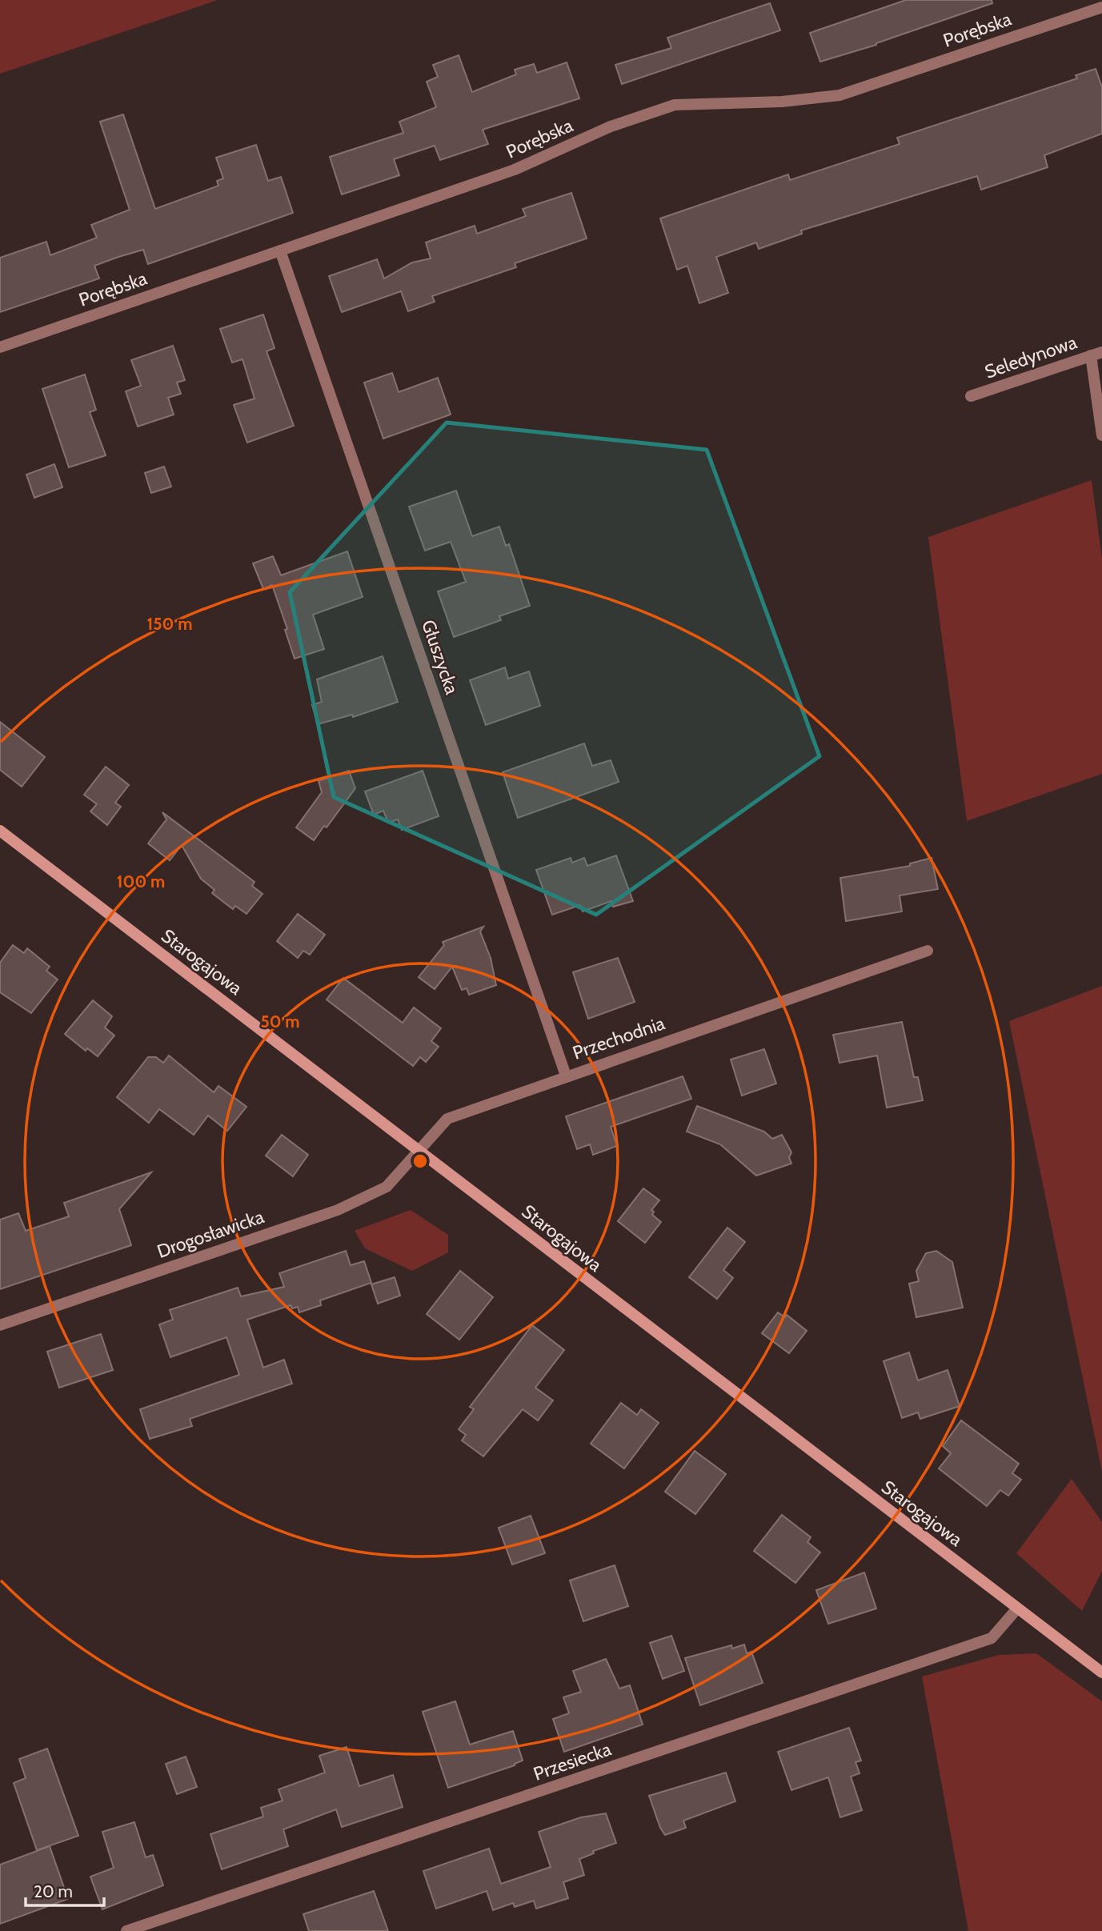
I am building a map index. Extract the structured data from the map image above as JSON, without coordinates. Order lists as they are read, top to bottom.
{
  "streets": {
    "street": [
      "Porębska",
      "Seledynowa",
      "Głuszycka",
      "Starogajowa",
      "Przechodnia",
      "Drogosławicka",
      "Przesiecka"
    ]
  },
  "crossings": [
    ["Porębska", "Głuszycka"],
    ["Głuszycka", "Przechodnia"],
    ["Starogajowa", "Przechodnia"],
    ["Starogajowa", "Drogosławicka"],
    ["Starogajowa", "Przesiecka"],
    ["Przechodnia", "Drogosławicka"]
  ],
  "scale_bar": "20 m",
  "rings": ["150 m", "100 m", "50 m"]
}
